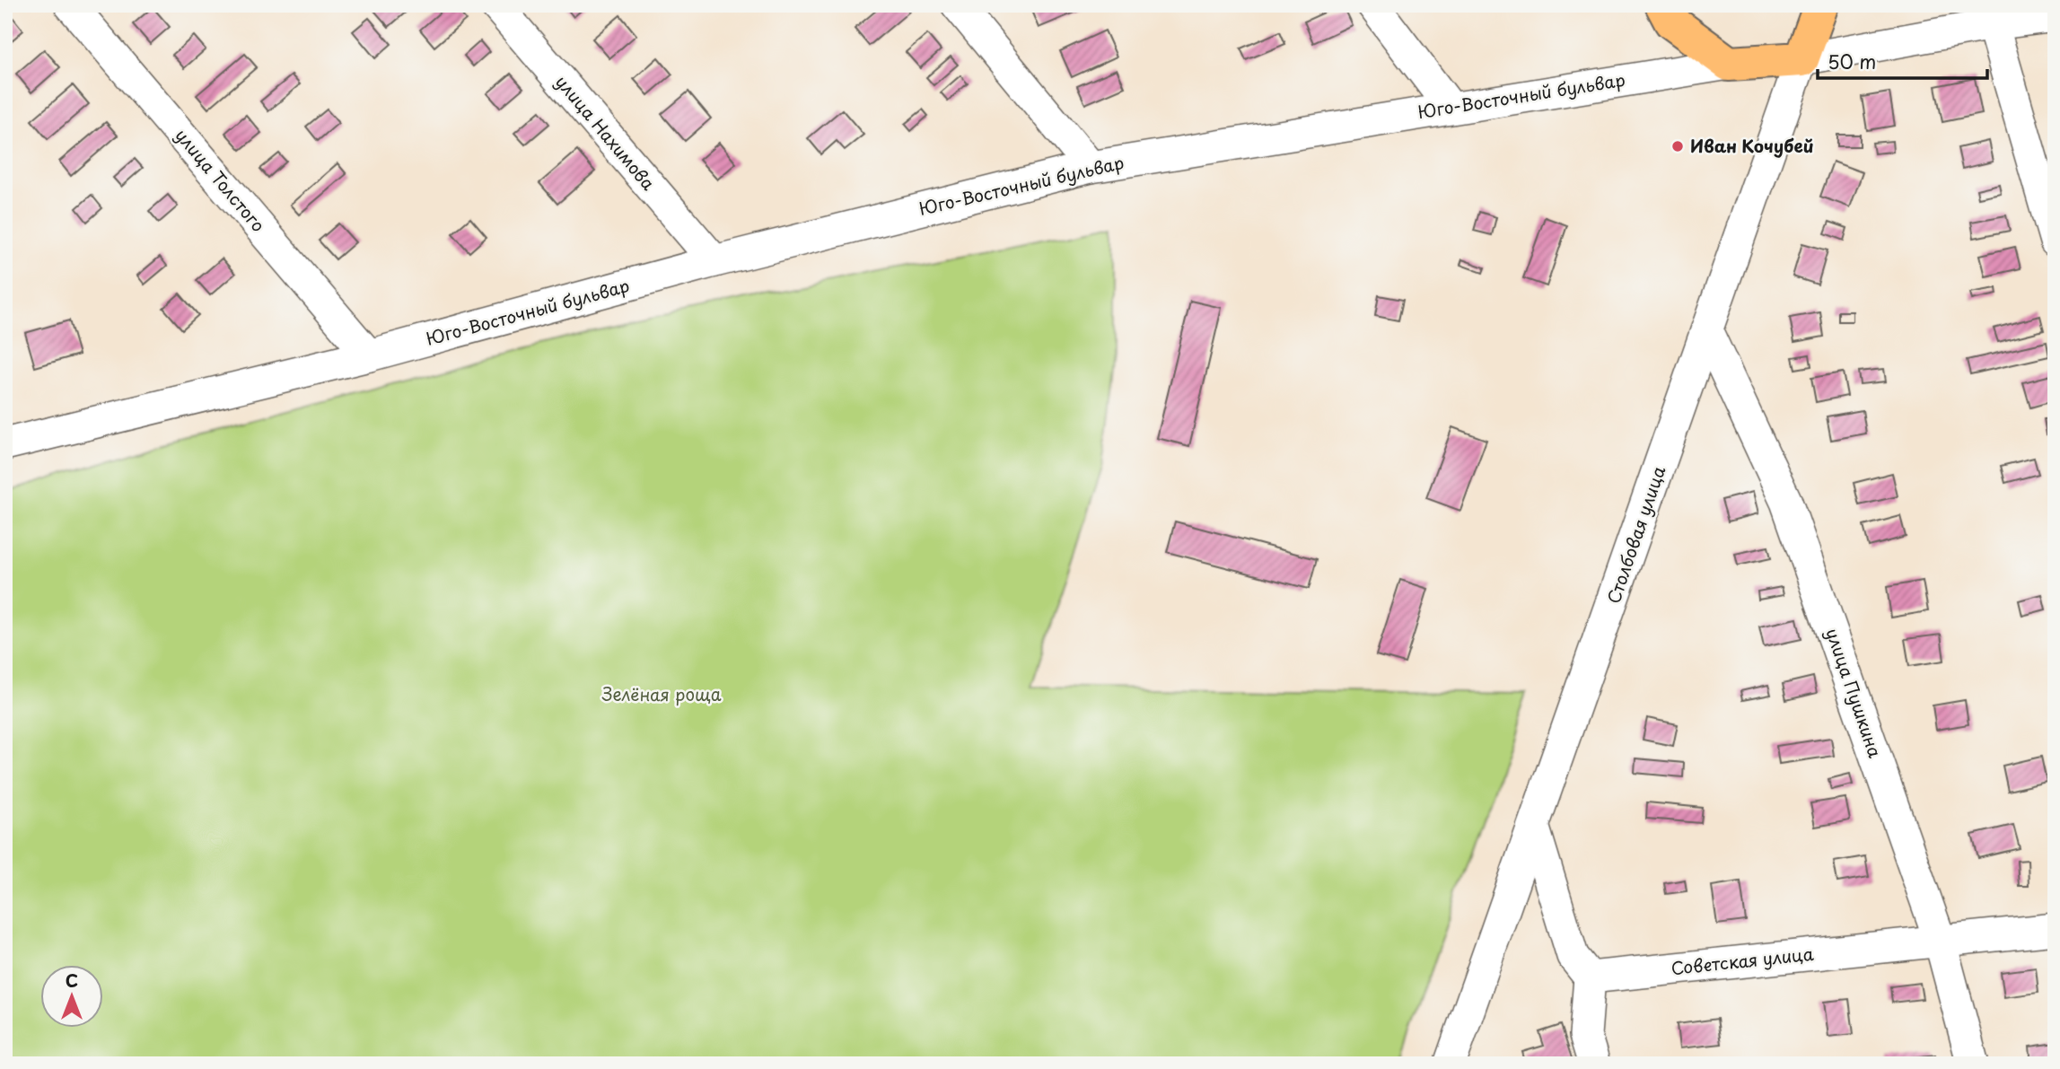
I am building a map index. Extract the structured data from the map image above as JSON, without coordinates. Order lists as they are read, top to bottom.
{
  "streets": {
    "main road": ["Юго-Восточный бульвар", "Столбовая улица"],
    "street": [
      "улица Нахимова",
      "улица Толстого",
      "улица Пушкина",
      "Советская улица"
    ]
  },
  "crossings": [
    ["Юго-Восточный бульвар", "улица Нахимова"],
    ["Юго-Восточный бульвар", "улица Толстого"],
    ["Юго-Восточный бульвар", "Столбовая улица"],
    ["Столбовая улица", "улица Пушкина"],
    ["улица Пушкина", "Советская улица"]
  ],
  "parks": ["Зелёная роща"],
  "places": ["Иван Кочубей"],
  "scale_bar": "50 m",
  "north": "top"
}
